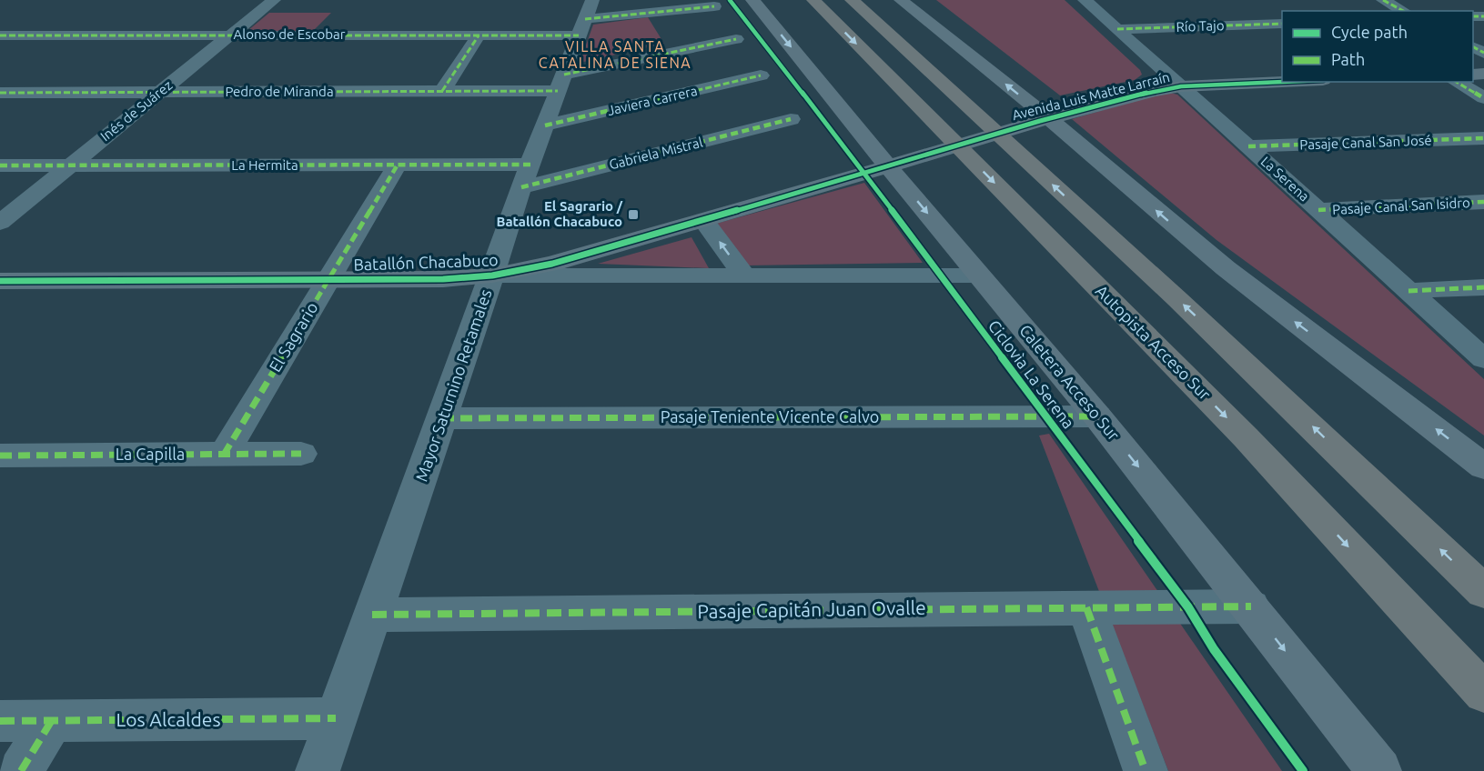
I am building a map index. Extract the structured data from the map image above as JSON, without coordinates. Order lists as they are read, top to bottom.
{
  "streets": {
    "highway": ["Autopista Acceso Sur"],
    "main road": ["Avenida Luis Matte Larraín", "Batallón Chacabuco", "Caletera Acceso Sur"],
    "street": [
      "Río Tajo",
      "Alonso de Escobar",
      "Pedro de Miranda",
      "Javiera Carrera",
      "Inés de Suárez",
      "Pasaje Canal San José",
      "Gabriela Mistral",
      "La Hermita",
      "La Serena",
      "Pasaje Canal San Isidro",
      "El Sagrario",
      "Mayor Saturnino Retamales",
      "Pasaje Teniente Vicente Calvo",
      "La Capilla",
      "Pasaje Capitán Juan Ovalle",
      "Los Alcaldes"
    ],
    "cycle path": ["Ciclovìa La Serena"]
  },
  "crossings": [
    ["Río Tajo", "La Serena"],
    ["Alonso de Escobar", "Inés de Suárez"],
    ["Alonso de Escobar", "Mayor Saturnino Retamales"],
    ["Pedro de Miranda", "Inés de Suárez"],
    ["Pedro de Miranda", "Mayor Saturnino Retamales"],
    ["Avenida Luis Matte Larraín", "La Serena"],
    ["Avenida Luis Matte Larraín", "Batallón Chacabuco"],
    ["Avenida Luis Matte Larraín", "Caletera Acceso Sur"],
    ["Javiera Carrera", "Mayor Saturnino Retamales"],
    ["Inés de Suárez", "La Hermita"],
    ["Pasaje Canal San José", "La Serena"],
    ["Gabriela Mistral", "Mayor Saturnino Retamales"],
    ["La Hermita", "El Sagrario"],
    ["La Hermita", "Mayor Saturnino Retamales"],
    ["La Serena", "Pasaje Canal San Isidro"],
    ["Batallón Chacabuco", "El Sagrario"],
    ["Batallón Chacabuco", "Caletera Acceso Sur"],
    ["Batallón Chacabuco", "Mayor Saturnino Retamales"],
    ["El Sagrario", "La Capilla"],
    ["Caletera Acceso Sur", "Pasaje Teniente Vicente Calvo"],
    ["Caletera Acceso Sur", "Pasaje Capitán Juan Ovalle"],
    ["Mayor Saturnino Retamales", "Pasaje Teniente Vicente Calvo"],
    ["Mayor Saturnino Retamales", "Pasaje Capitán Juan Ovalle"],
    ["Mayor Saturnino Retamales", "Los Alcaldes"]
  ],
  "districts": ["VILLA SANTA CATALINA DE SIENA"],
  "places": {
    "transit": ["El Sagrario / Batallón Chacabuco"]
  },
  "legend": ["Cycle path", "Path"]
}
